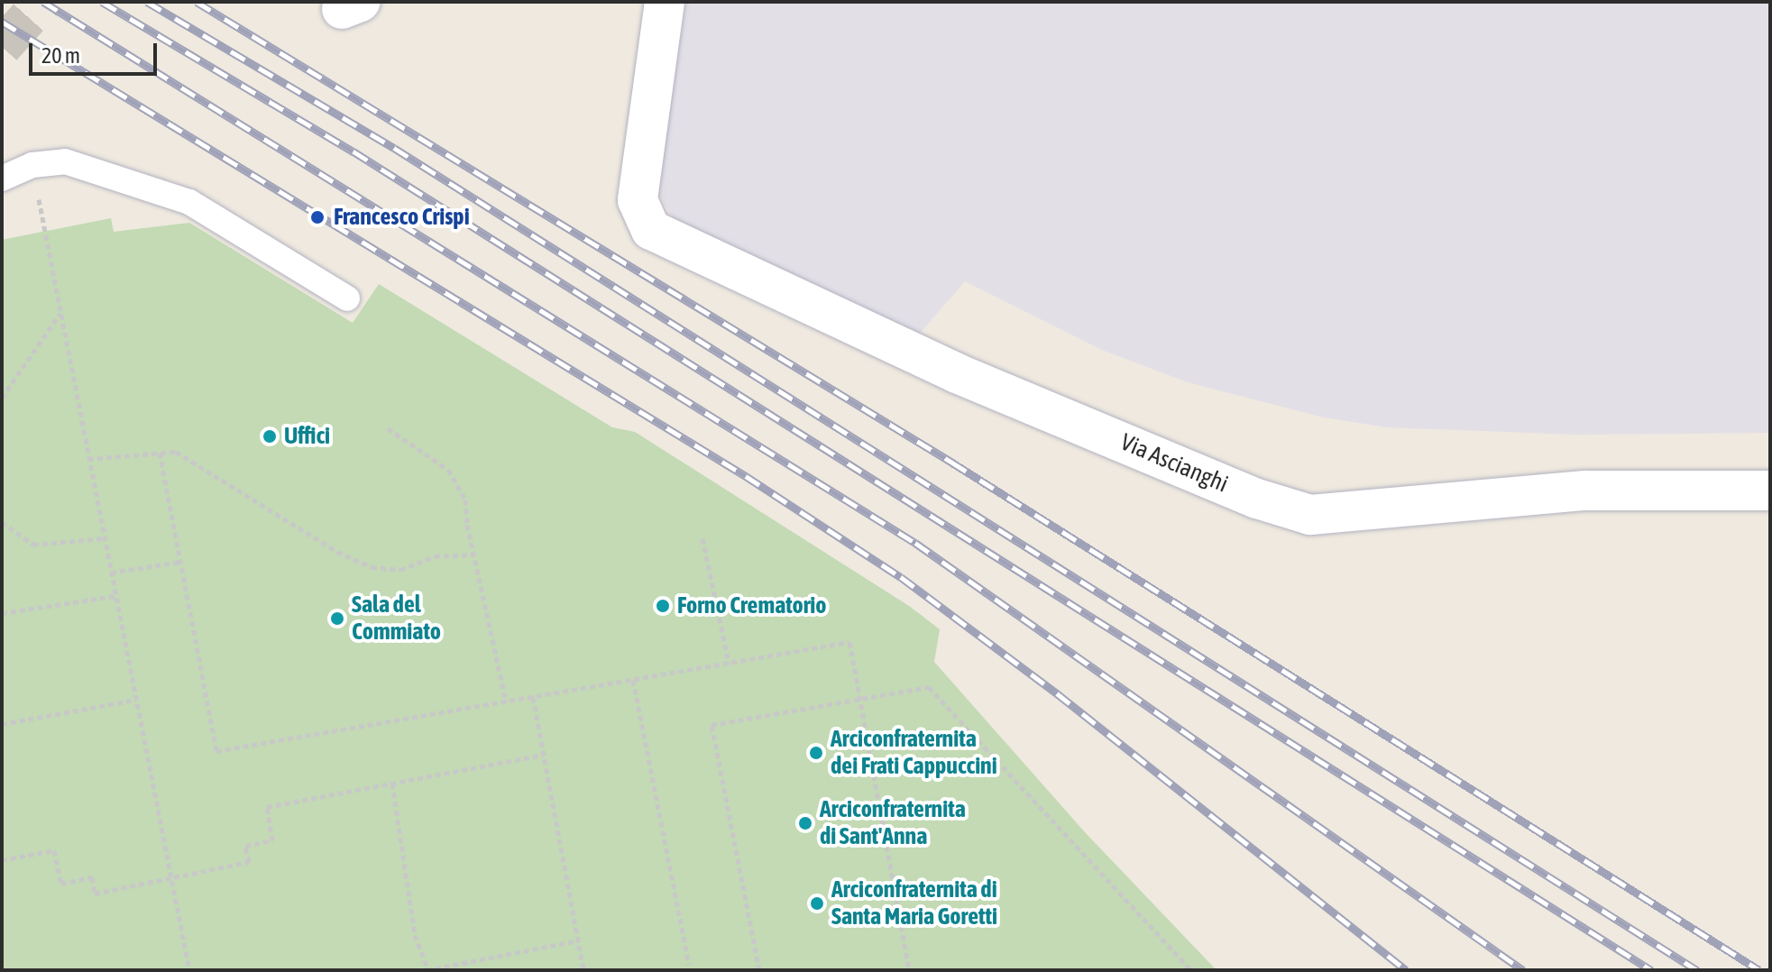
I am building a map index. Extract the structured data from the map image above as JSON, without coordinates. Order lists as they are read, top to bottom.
{
  "streets": {
    "street": ["Via Ascianghi"]
  },
  "places": [
    "Francesco Crispi",
    "Uffici",
    "Forno Crematorio",
    "Sala del Commiato",
    "Arciconfraternita dei Frati Cappuccini",
    "Arciconfraternita di Sant'Anna",
    "Arciconfraternita di Santa Maria Goretti"
  ],
  "scale_bar": "20 m"
}
